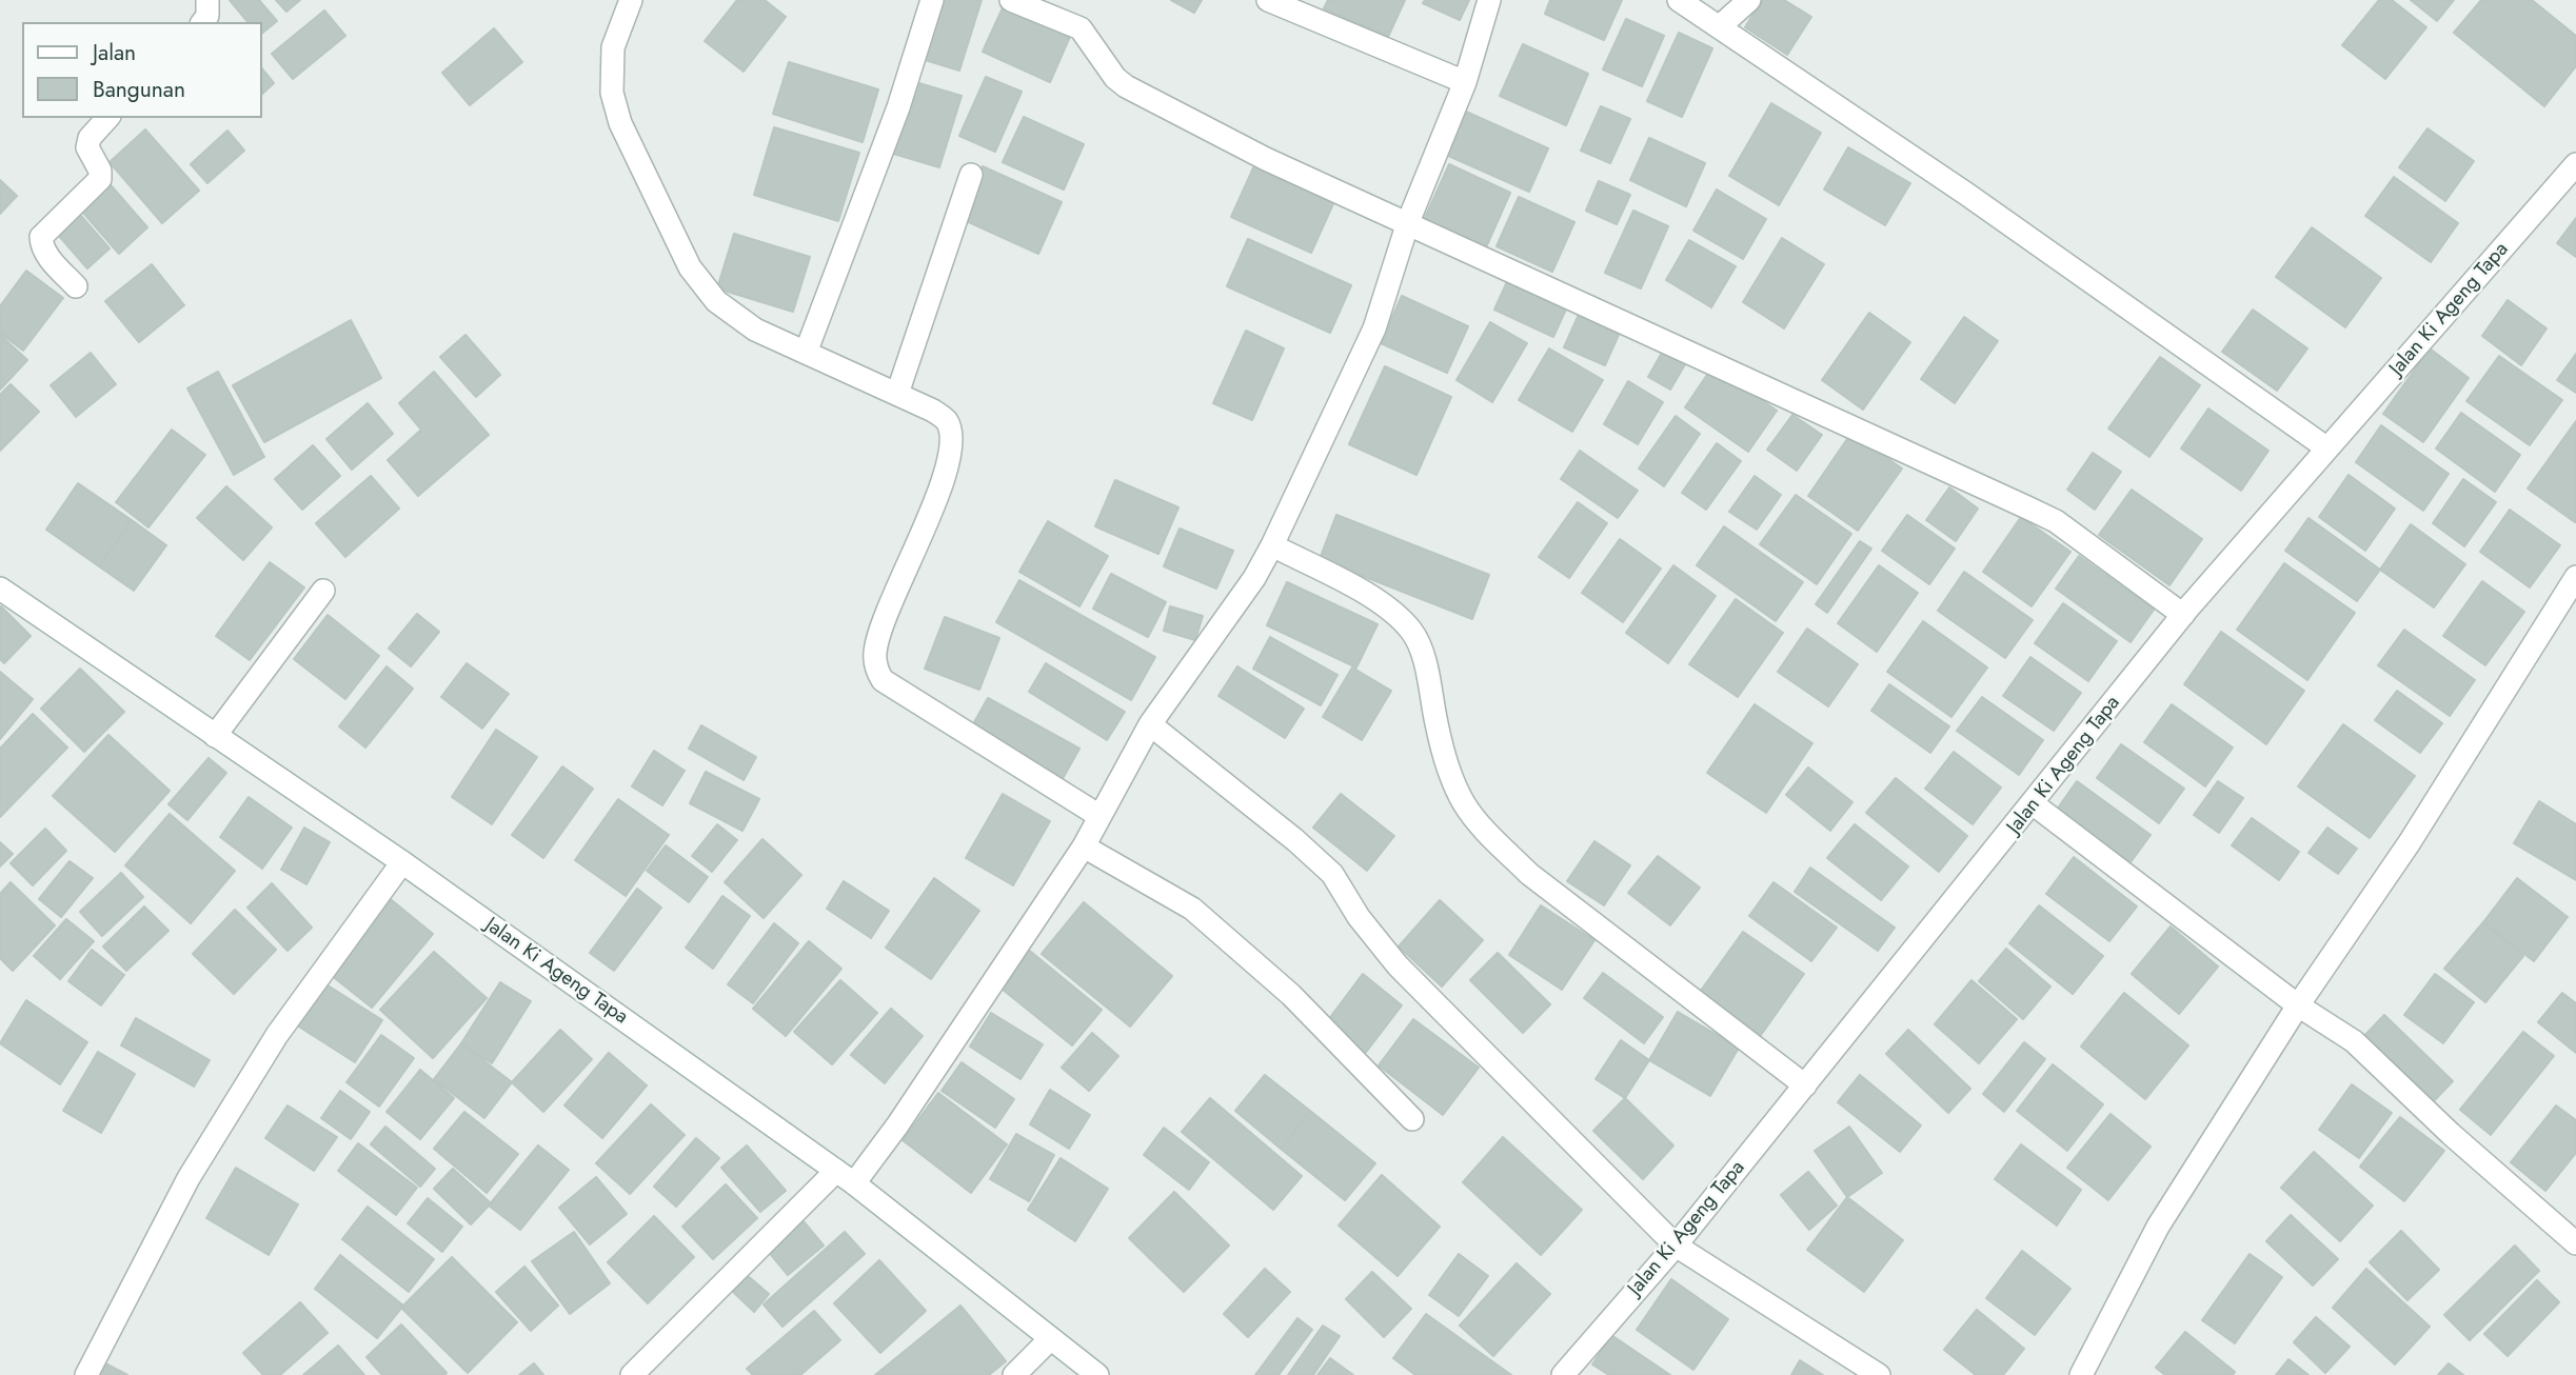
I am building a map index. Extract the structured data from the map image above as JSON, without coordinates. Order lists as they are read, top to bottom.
{
  "streets": {
    "street": ["Jalan Ki Ageng Tapa"]
  },
  "legend": ["Jalan", "Bangunan"]
}
